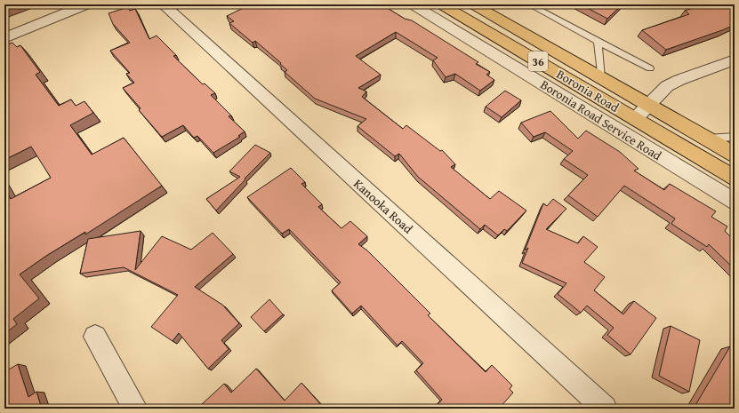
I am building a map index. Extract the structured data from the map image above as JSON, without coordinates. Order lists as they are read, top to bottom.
{
  "streets": {
    "main road": ["36", "Boronia Road"],
    "street": ["Boronia Road Service Road", "Kanooka Road"]
  }
}
